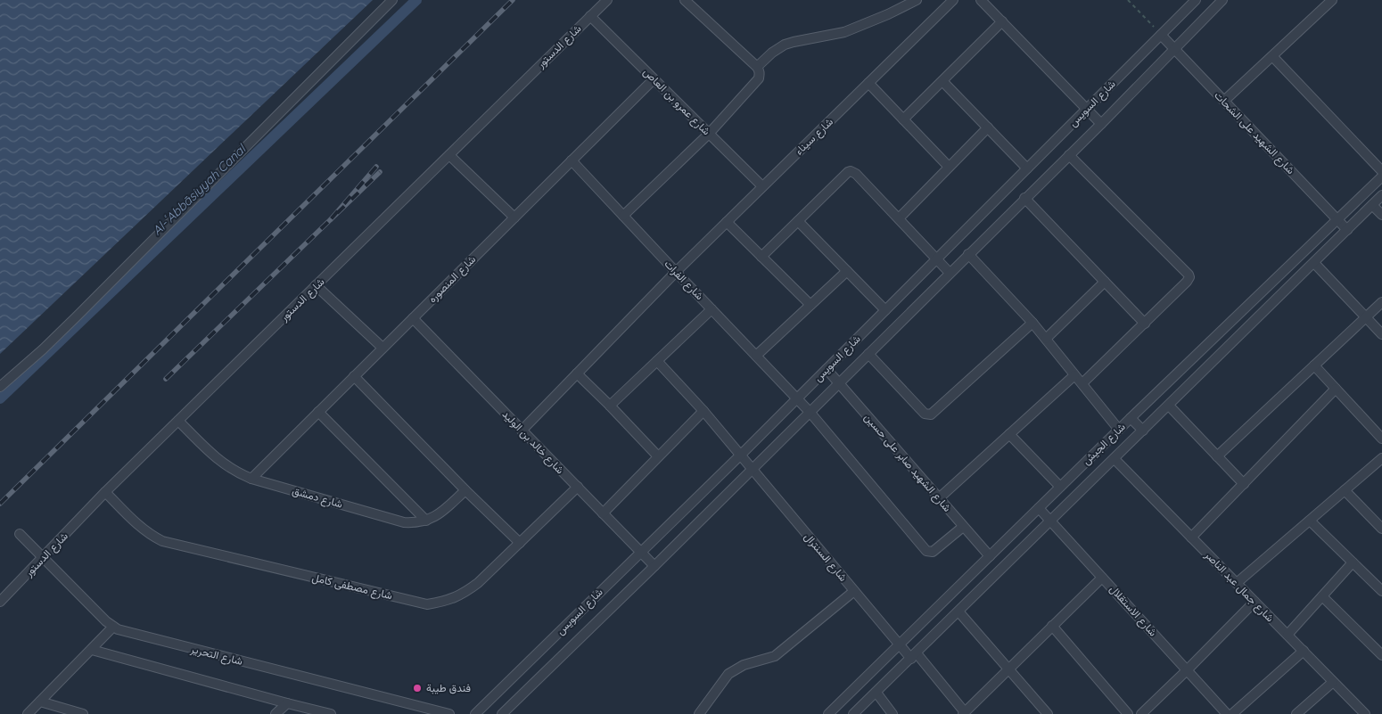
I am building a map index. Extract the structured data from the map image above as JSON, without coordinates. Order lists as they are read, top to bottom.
{
  "streets": {
    "street": [
      "شارع الدستور",
      "شارع عمرو بن العاص",
      "شارع السويس",
      "شارع الشهيد على الشحات",
      "شارع سيناء",
      "شارع المنصوره",
      "شارع الفرات",
      "شارع خالد بن الوليد",
      "شارع الجيش",
      "شارع الشهيد صابر على حسين",
      "شارع دمشق",
      "شارع السنترال",
      "شارع مصطفى كامل",
      "شارع جمال عبد الناصر",
      "شارع الاستقلال",
      "شارع التحرير"
    ]
  },
  "crossings": [
    ["شارع الدستور", "شارع عمرو بن العاص"],
    ["شارع الدستور", "شارع دمشق"],
    ["شارع الدستور", "شارع مصطفى كامل"],
    ["شارع الدستور", "شارع التحرير"],
    ["شارع عمرو بن العاص", "شارع سيناء"],
    ["شارع عمرو بن العاص", "شارع المنصوره"],
    ["شارع السويس", "شارع الشهيد على الشحات"],
    ["شارع السويس", "شارع الفرات"],
    ["شارع السويس", "شارع خالد بن الوليد"],
    ["شارع السويس", "شارع الشهيد صابر على حسين"],
    ["شارع السويس", "شارع السنترال"],
    ["شارع الشهيد على الشحات", "شارع الجيش"],
    ["شارع سيناء", "شارع الفرات"],
    ["شارع سيناء", "شارع خالد بن الوليد"],
    ["شارع المنصوره", "شارع الفرات"],
    ["شارع المنصوره", "شارع خالد بن الوليد"],
    ["شارع المنصوره", "شارع دمشق"],
    ["شارع الفرات", "شارع الشهيد صابر على حسين"],
    ["شارع خالد بن الوليد", "شارع مصطفى كامل"],
    ["شارع الجيش", "شارع الشهيد صابر على حسين"],
    ["شارع الجيش", "شارع السنترال"],
    ["شارع الجيش", "شارع جمال عبد الناصر"],
    ["شارع الجيش", "شارع الاستقلال"]
  ],
  "water": ["Al-ʿAbbāsiyyah Canal"],
  "places": ["فندق طيبة"]
}
